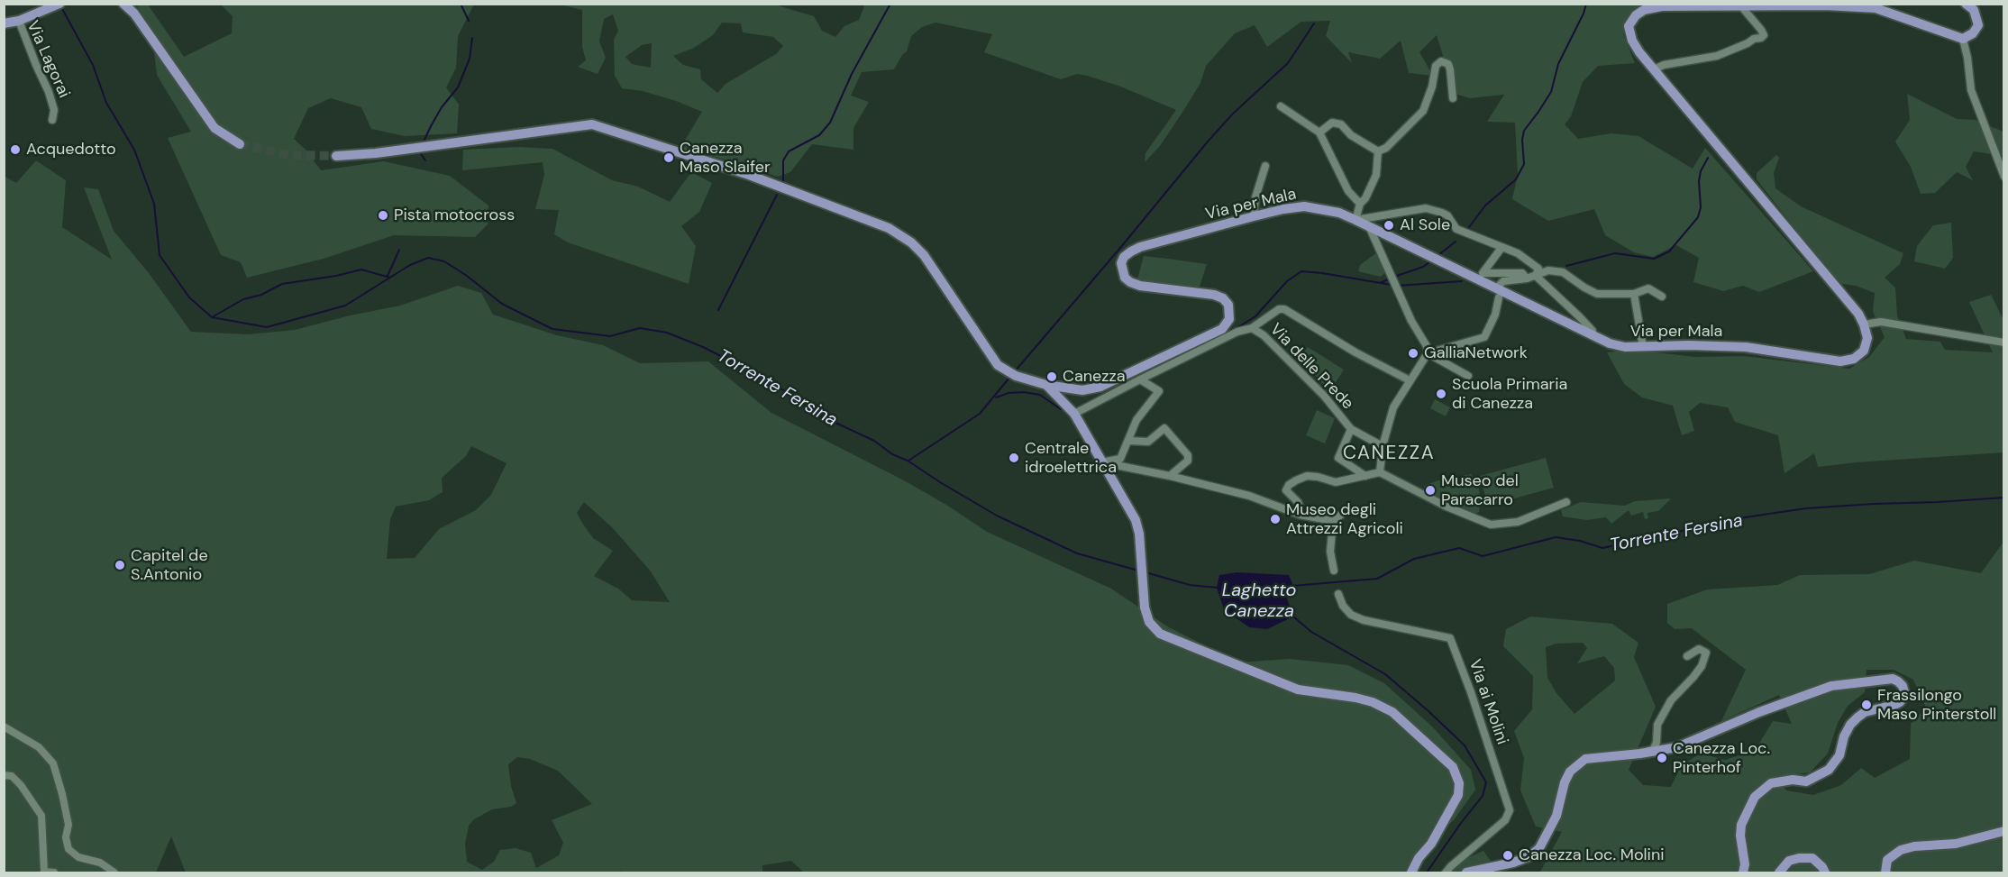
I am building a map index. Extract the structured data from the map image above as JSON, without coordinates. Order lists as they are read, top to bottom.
{
  "streets": {
    "main road": ["Via Lagorai", "Via per Mala"],
    "street": ["Via delle Prede", "Via ai Molini"]
  },
  "districts": ["CANEZZA"],
  "water": ["Torrente Fersina", "Laghetto Canezza"],
  "places": [
    "Acquedotto",
    "Canezza Maso Slaifer",
    "Pista motocross",
    "Al Sole",
    "GalliaNetwork",
    "Canezza",
    "Scuola Primaria di Canezza",
    "Centrale idroelettrica",
    "Museo del Paracarro",
    "Museo degli Attrezzi Agricoli",
    "Capitel de S.Antonio",
    "Frassilongo Maso Pinterstoll",
    "Canezza Loc. Pinterhof",
    "Canezza Loc. Molini"
  ]
}
